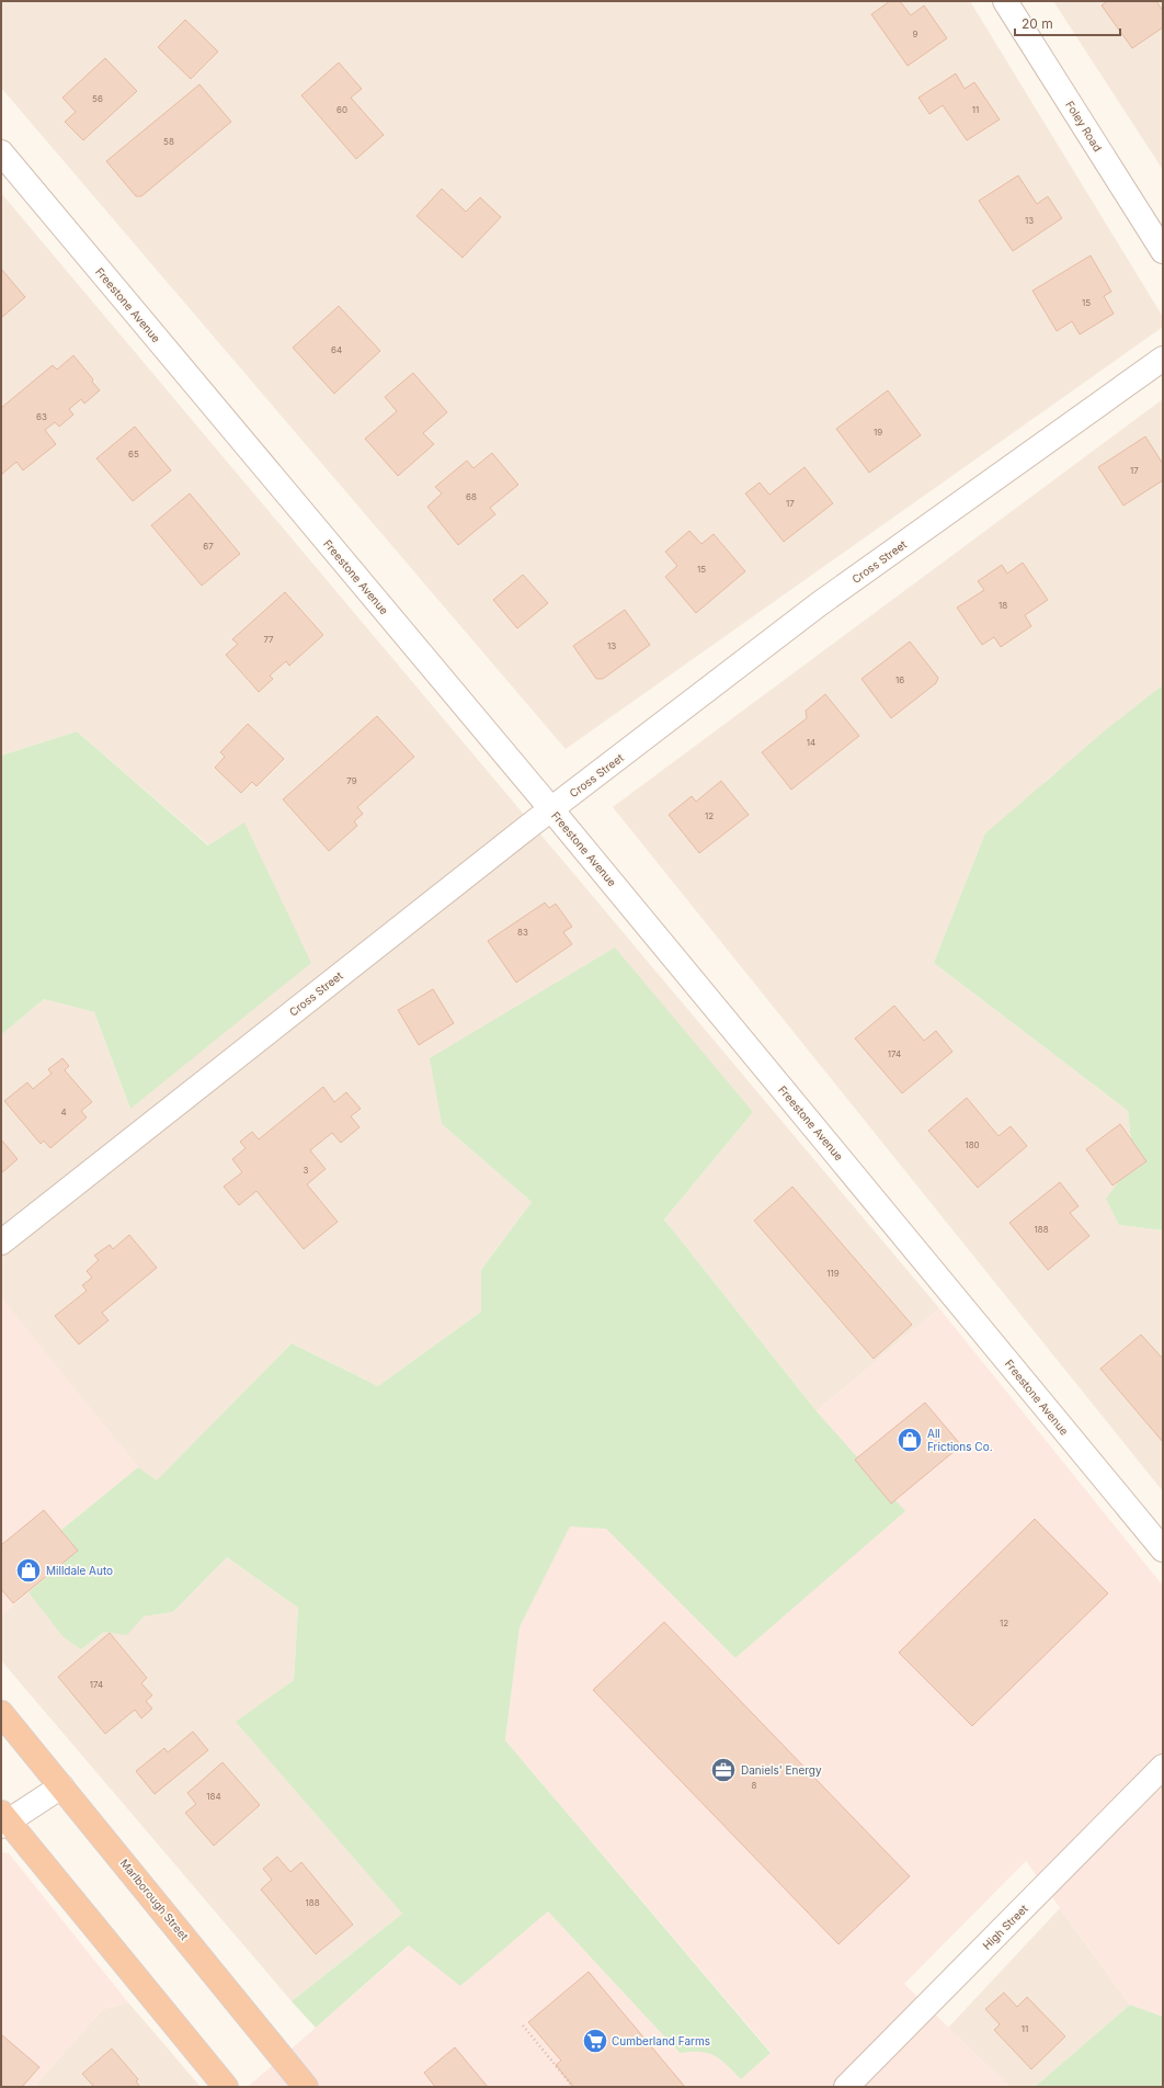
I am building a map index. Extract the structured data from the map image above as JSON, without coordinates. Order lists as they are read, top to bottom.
{
  "streets": {
    "highway": ["Marlborough Street"],
    "street": [
      "Foley Road",
      "Freestone Avenue",
      "Cross Street",
      "High Street"
    ]
  },
  "crossings": [
    ["Freestone Avenue", "Cross Street"]
  ],
  "places": {
    "shop": ["All Frictions Co.", "Milldale Auto"],
    "office": ["Daniels' Energy"],
    "supermarket": ["Cumberland Farms"]
  },
  "house_numbers": [
    "9",
    "56",
    "60",
    "11",
    "58",
    "13",
    "15",
    "64",
    "63",
    "19",
    "65",
    "17",
    "68",
    "17",
    "67",
    "15",
    "18",
    "77",
    "13",
    "16",
    "14",
    "79",
    "12",
    "83",
    "174",
    "4",
    "180",
    "3",
    "188",
    "119",
    "12",
    "174",
    "8",
    "184",
    "188",
    "11"
  ],
  "scale_bar": "20 m"
}
